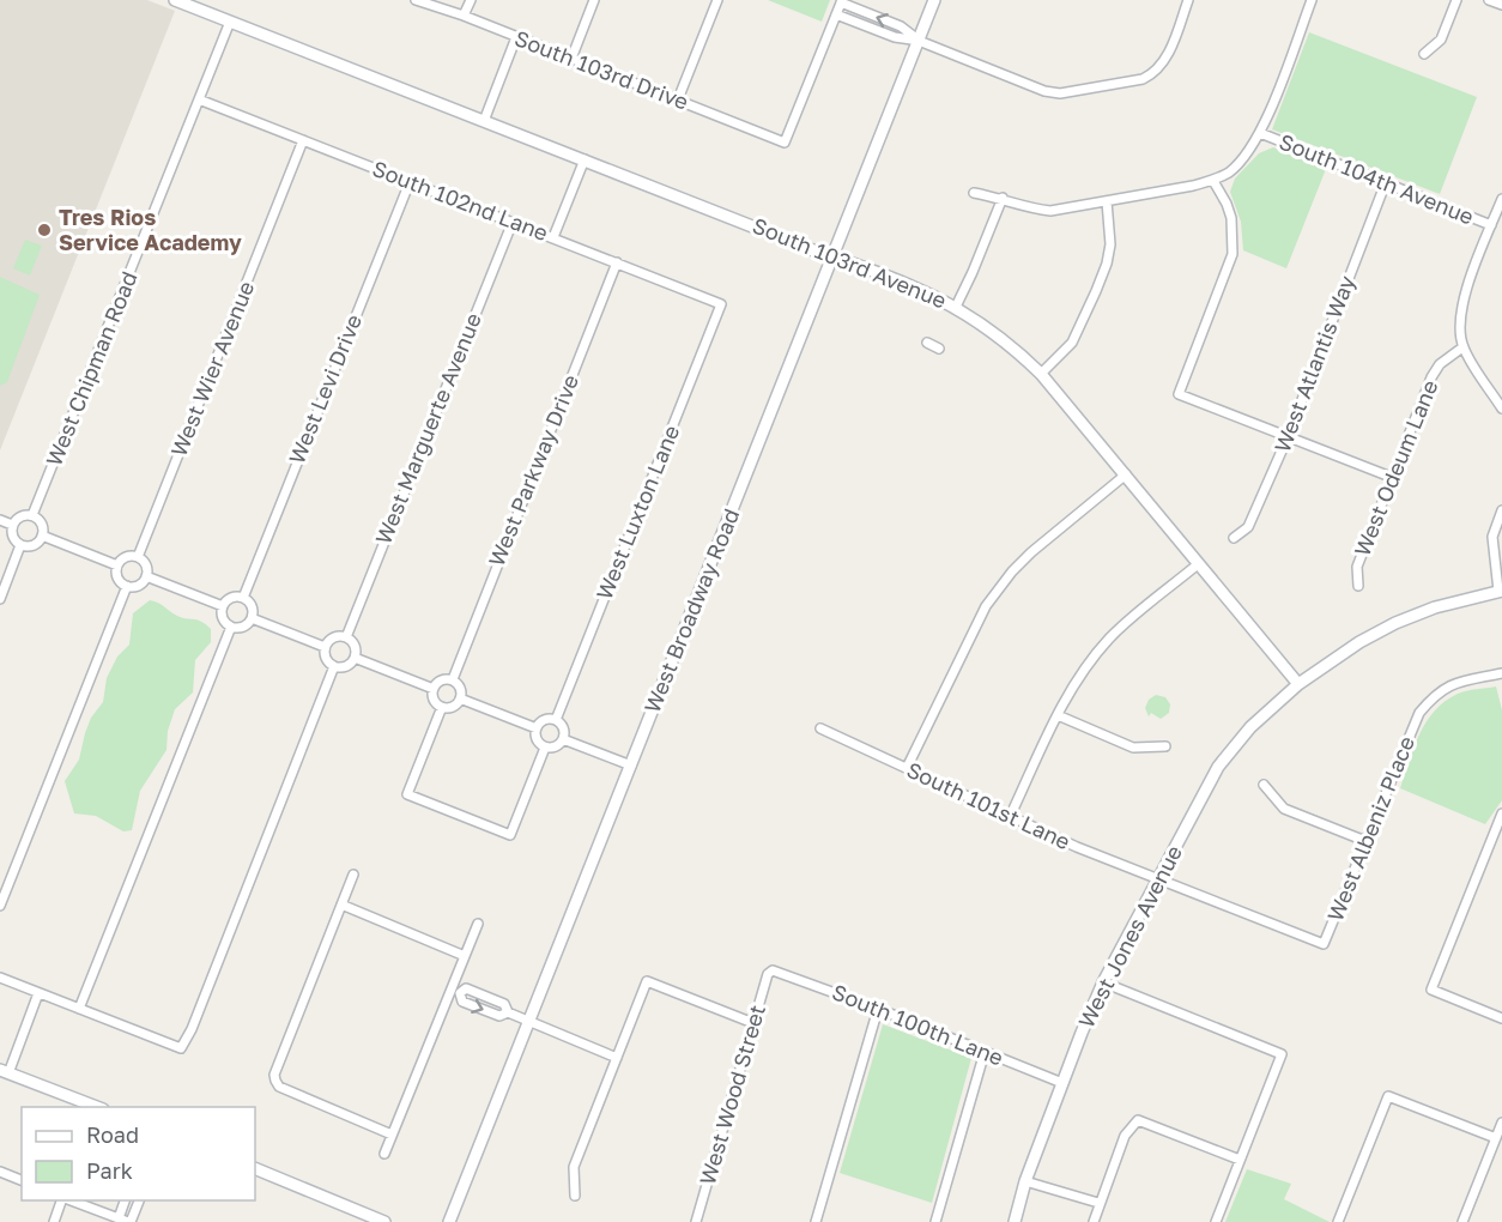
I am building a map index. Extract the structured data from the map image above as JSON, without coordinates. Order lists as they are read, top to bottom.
{
  "streets": {
    "street": [
      "South 103rd Drive",
      "South 104th Avenue",
      "South 102nd Lane",
      "South 103rd Avenue",
      "West Atlantis Way",
      "West Chipman Road",
      "West Wier Avenue",
      "West Levi Drive",
      "West Marguerte Avenue",
      "West Odeum Lane",
      "West Parkway Drive",
      "West Luxton Lane",
      "West Broadway Road",
      "South 101st Lane",
      "West Albeniz Place",
      "West Jones Avenue",
      "South 100th Lane",
      "West Wood Street"
    ]
  },
  "crossings": [
    ["South 104th Avenue", "West Atlantis Way"],
    ["South 102nd Lane", "West Chipman Road"],
    ["South 102nd Lane", "West Wier Avenue"],
    ["South 102nd Lane", "West Levi Drive"],
    ["South 102nd Lane", "West Marguerte Avenue"],
    ["South 102nd Lane", "West Parkway Drive"],
    ["South 102nd Lane", "West Luxton Lane"],
    ["South 103rd Avenue", "West Chipman Road"],
    ["South 103rd Avenue", "West Broadway Road"],
    ["South 103rd Avenue", "West Jones Avenue"],
    ["South 101st Lane", "West Albeniz Place"],
    ["South 101st Lane", "West Jones Avenue"],
    ["West Jones Avenue", "South 100th Lane"],
    ["South 100th Lane", "West Wood Street"]
  ],
  "places": ["Tres Rios Service Academy"],
  "legend": ["Road", "Park"]
}
